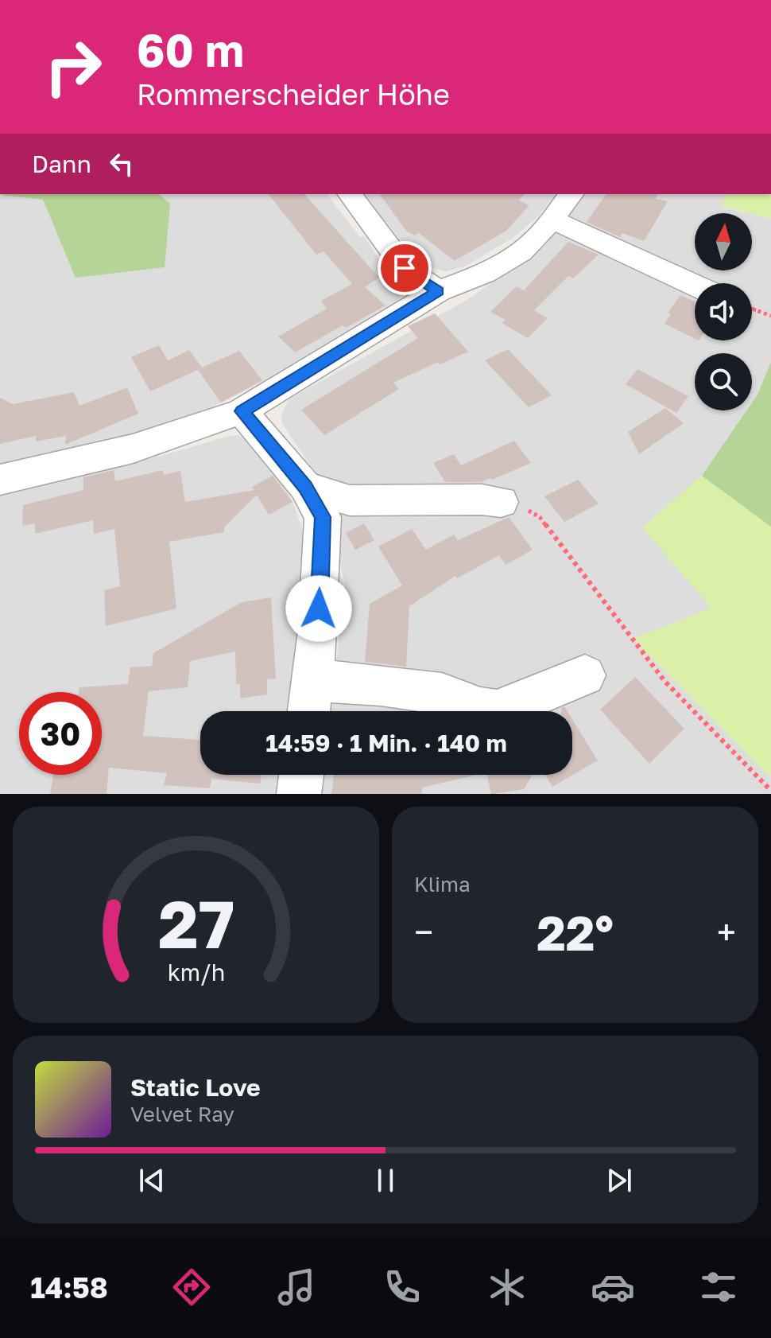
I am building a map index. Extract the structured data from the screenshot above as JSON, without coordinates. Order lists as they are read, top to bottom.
{
  "north": "top",
  "page": {
    "turn": ["60 m", "Rommerscheider Höhe"],
    "then": "Dann",
    "limit": "30",
    "trip": "14:59 · 1 Min. · 140 m",
    "tile": "Klima",
    "heat": ["−", "22°", "+"],
    "song": ["Static Love", "Velvet Ray"],
    "tabs": "14:58",
    "gauge": ["27", "km/h"]
  }
}
